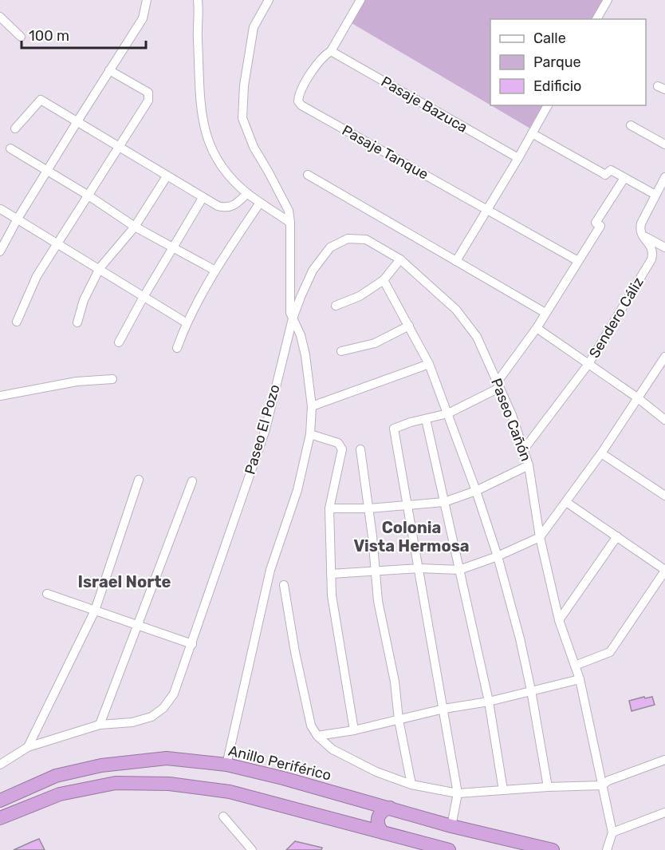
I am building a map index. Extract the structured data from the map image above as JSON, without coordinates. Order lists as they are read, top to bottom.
{
  "streets": {
    "highway": ["Anillo Periférico"],
    "street": [
      "Pasaje Bazuca",
      "Pasaje Tanque",
      "Sendero Cáliz",
      "Paseo Cañón",
      "Paseo El Pozo"
    ]
  },
  "crossings": [
    ["Pasaje Bazuca", "Pasaje Tanque"],
    ["Sendero Cáliz", "Paseo Cañón"],
    ["Paseo Cañón", "Paseo El Pozo"]
  ],
  "districts": ["Colonia Vista Hermosa", "Israel Norte"],
  "legend": ["Calle", "Parque", "Edificio"],
  "scale_bar": "100 m"
}
